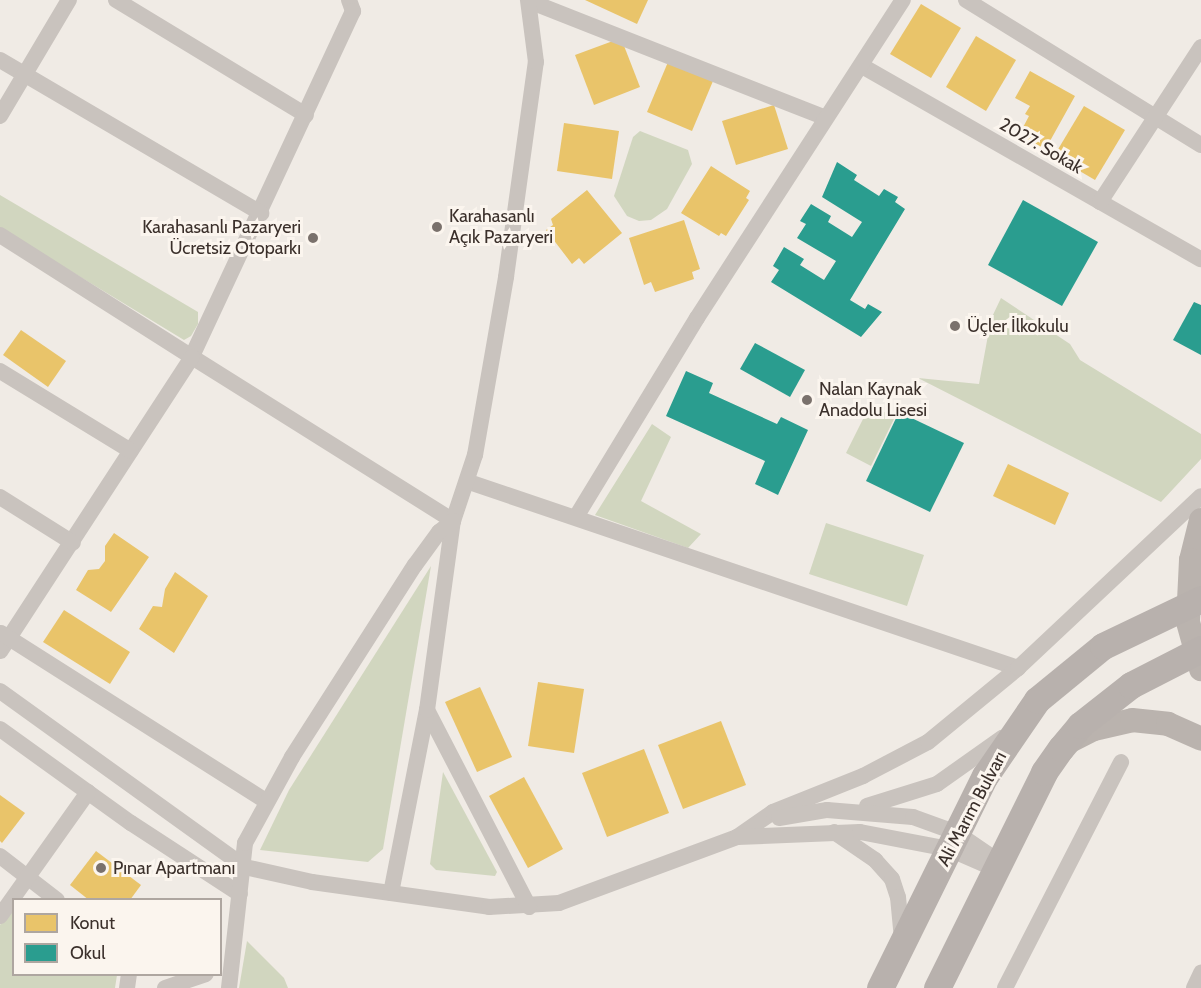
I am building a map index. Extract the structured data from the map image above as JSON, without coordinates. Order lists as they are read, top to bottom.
{
  "streets": {
    "main road": ["Ali Marım Bulvarı"],
    "street": ["2027. Sokak"]
  },
  "places": [
    "Karahasanlı Açık Pazaryeri",
    "Karahasanlı Pazaryeri Ücretsiz Otoparkı",
    "Üçler İlkokulu",
    "Nalan Kaynak Anadolu Lisesi",
    "Pınar Apartmanı"
  ],
  "legend": ["Konut", "Okul"]
}
